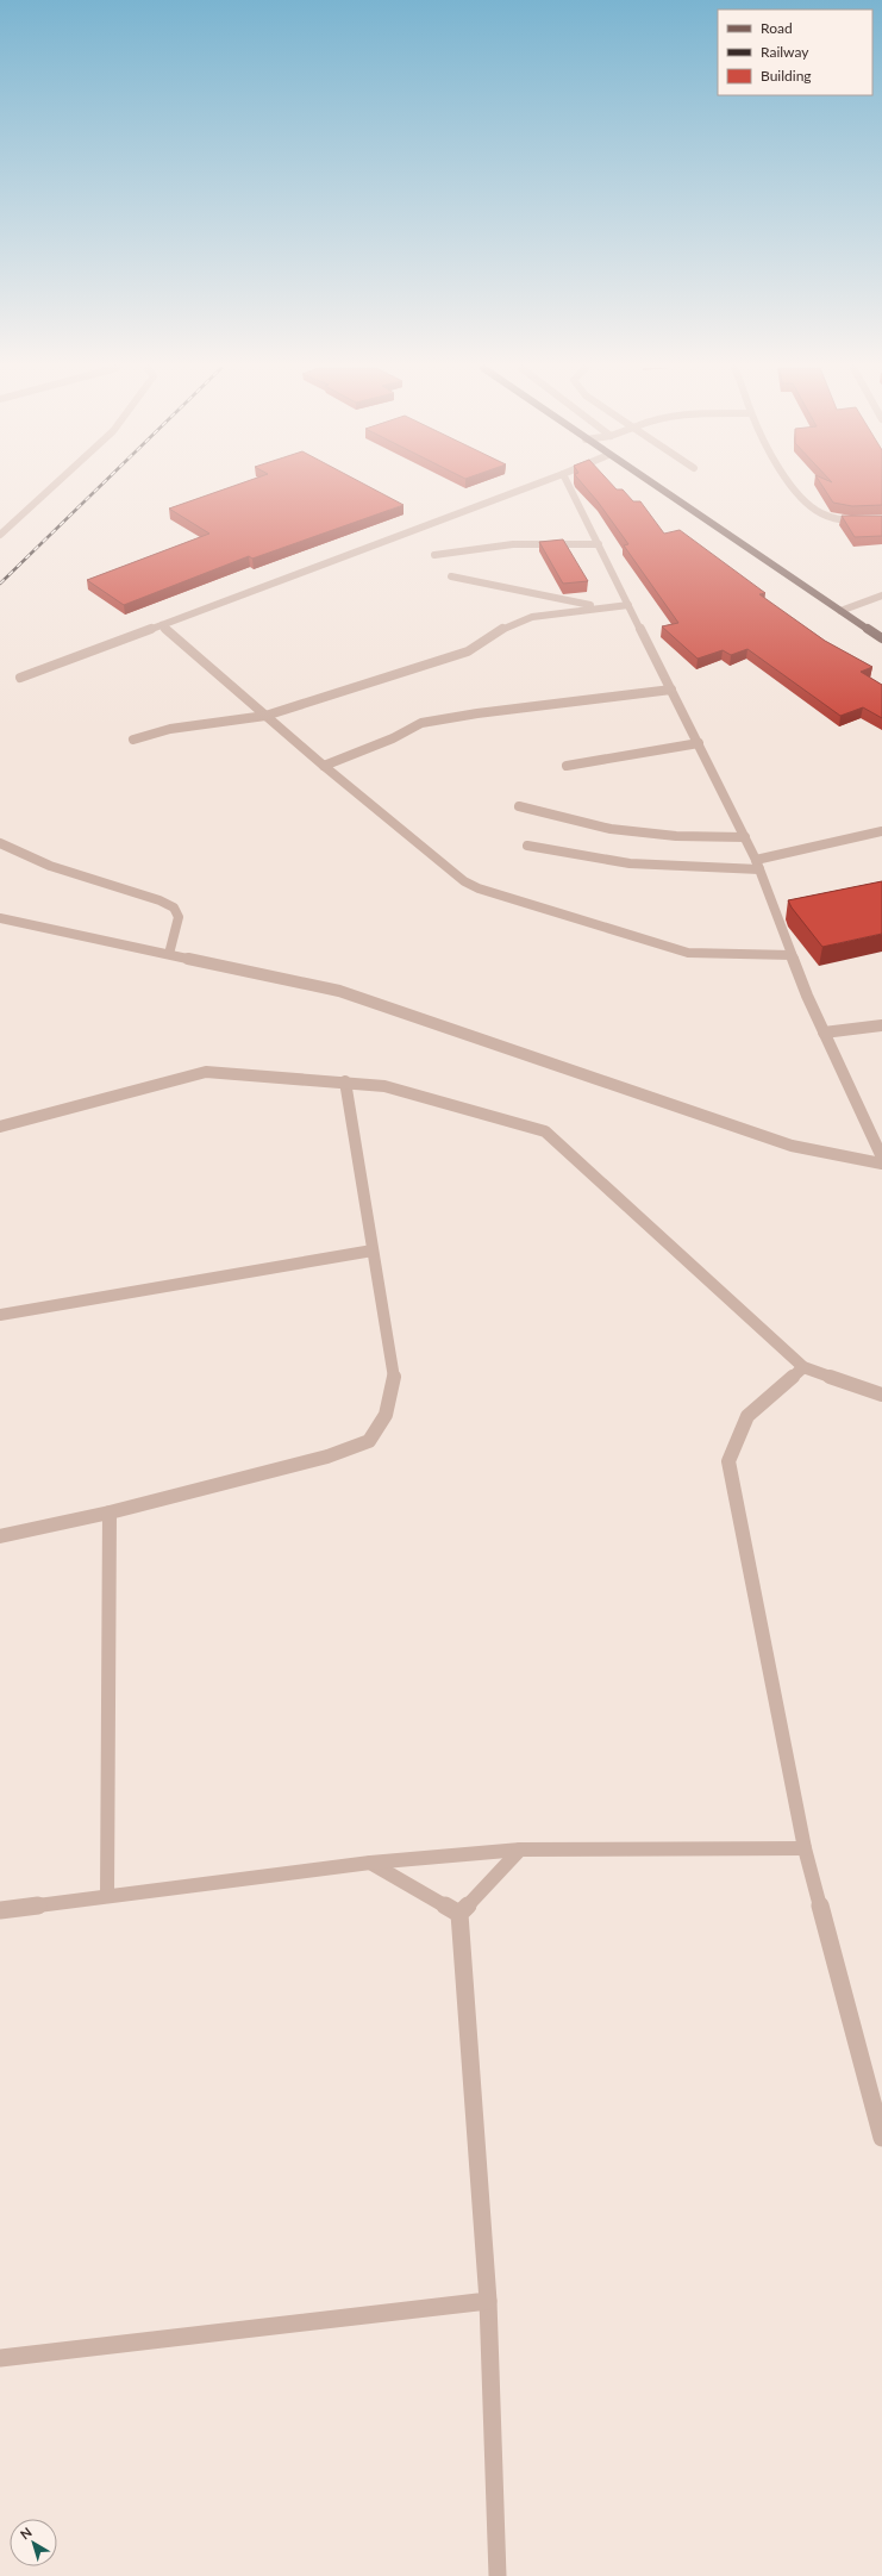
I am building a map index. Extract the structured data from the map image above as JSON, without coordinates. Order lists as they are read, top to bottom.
{
  "legend": ["Road", "Railway", "Building"],
  "north": "top left"
}
